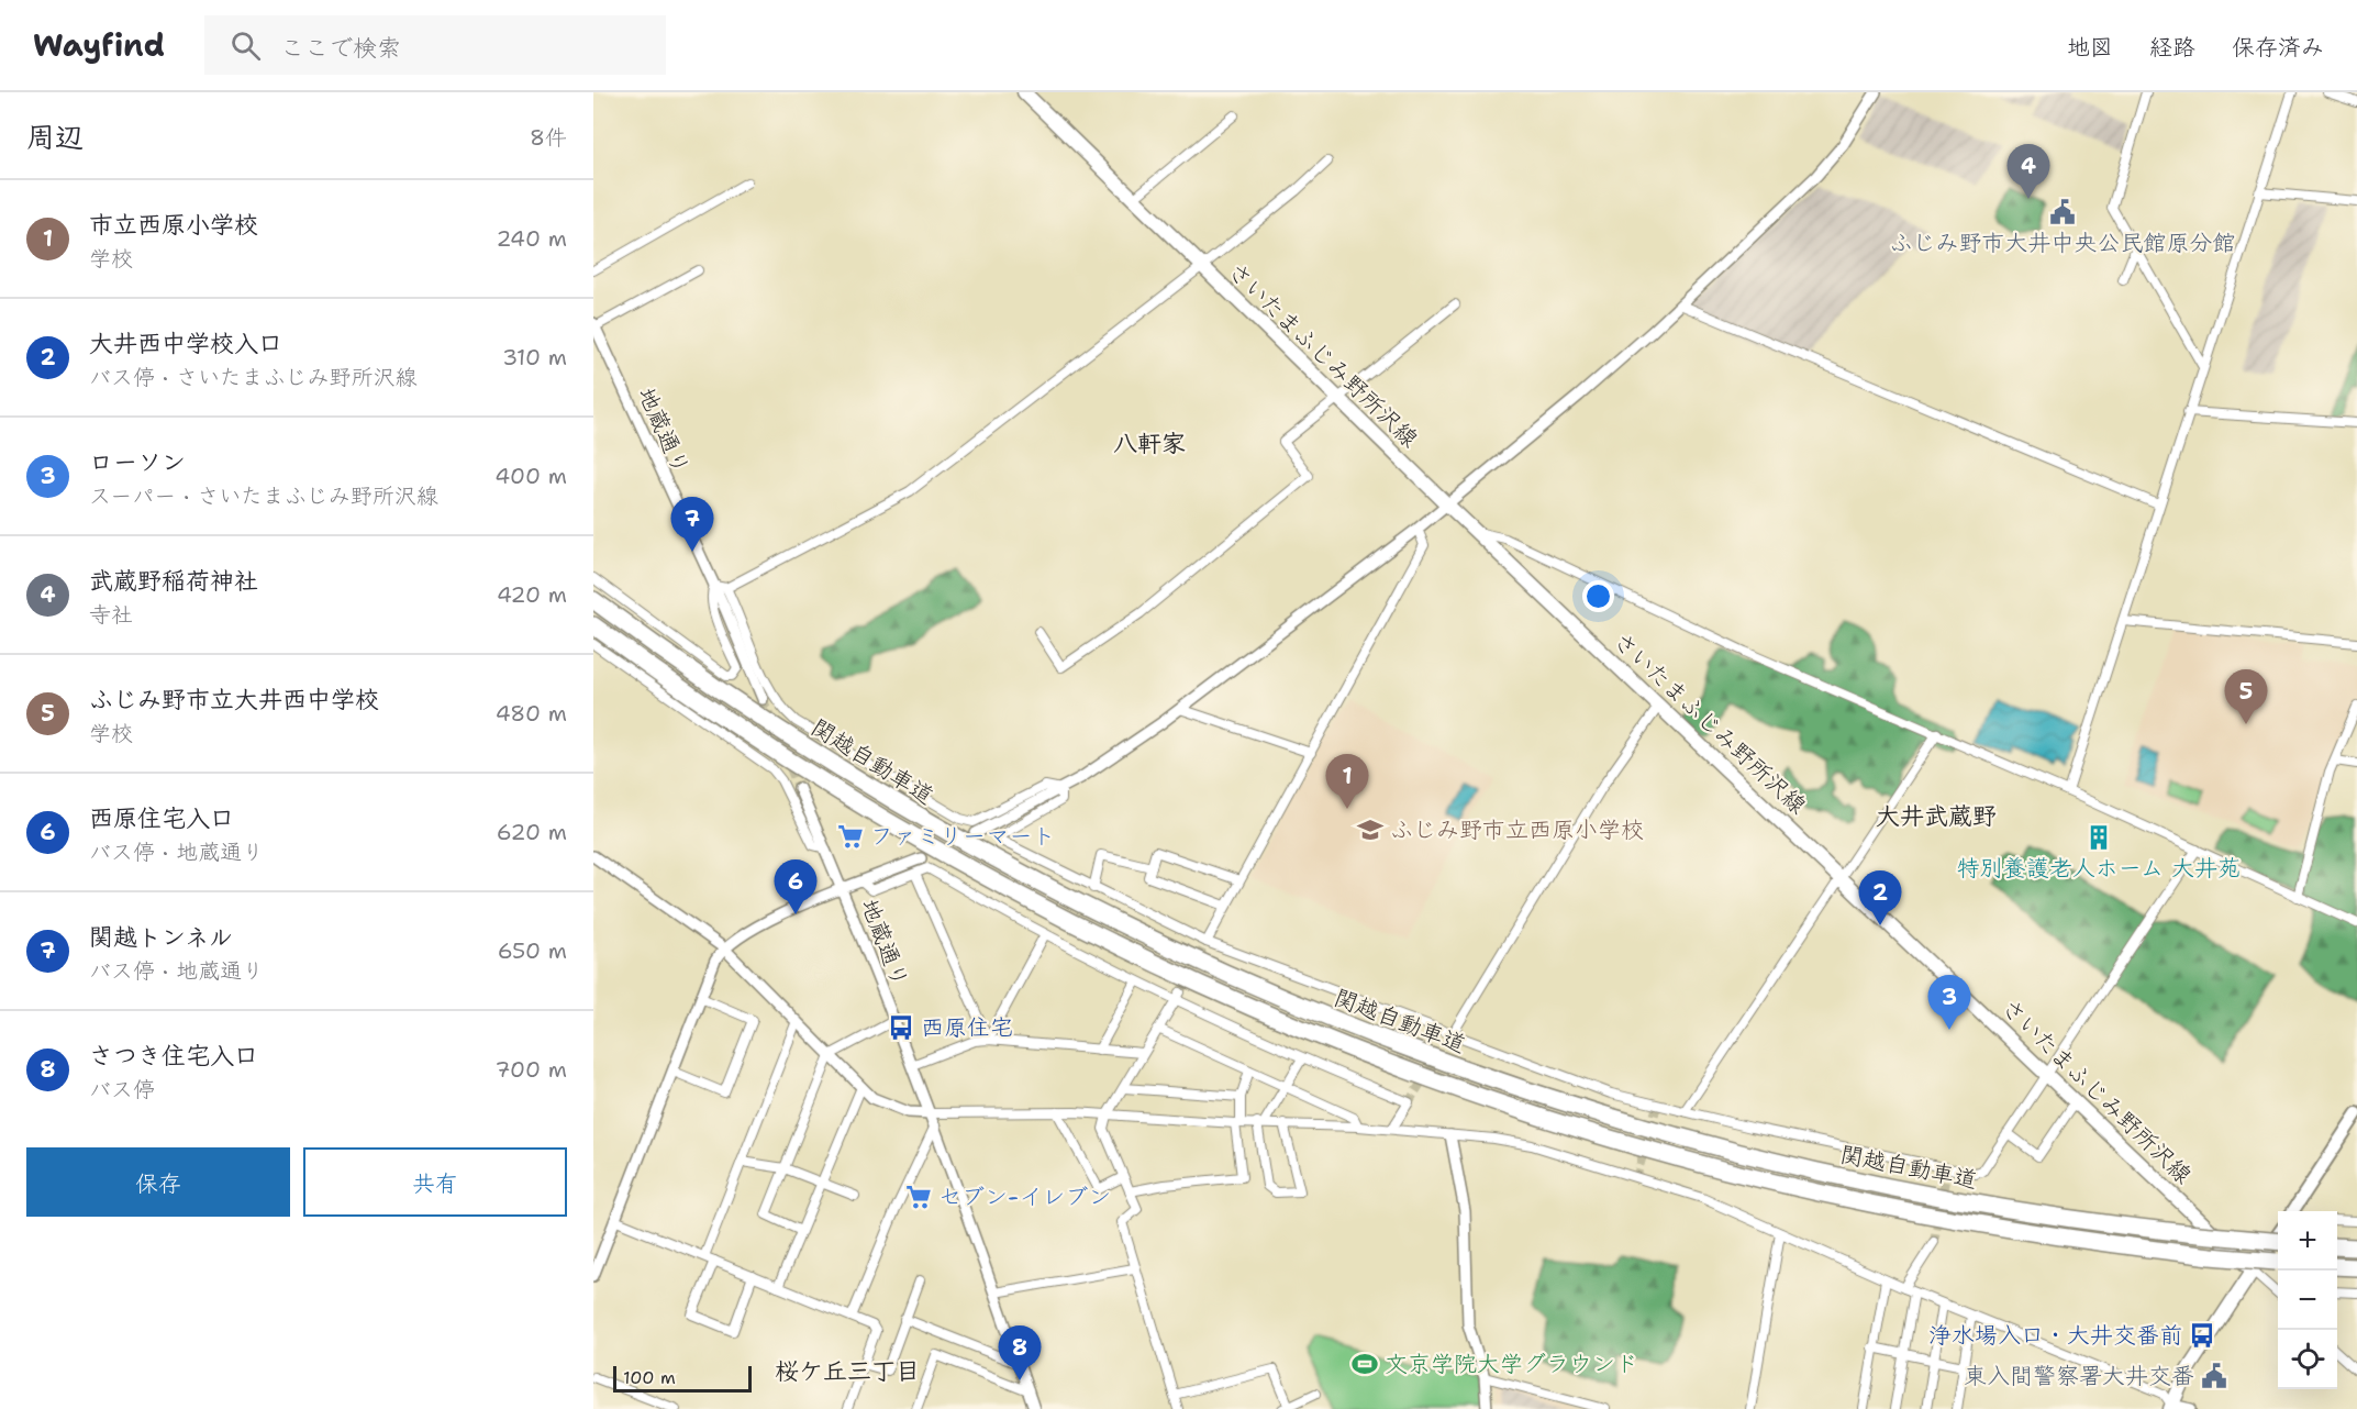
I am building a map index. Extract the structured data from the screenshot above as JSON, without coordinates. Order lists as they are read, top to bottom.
{
  "streets": {
    "highway": ["関越自動車道"],
    "main road": ["さいたまふじみ野所沢線"],
    "street": ["地蔵通り"]
  },
  "districts": ["八軒家", "大井武蔵野", "桜ケ丘三丁目"],
  "places": {
    "public building": ["ふじみ野市大井中央公民館原分館", "東入間警察署大井交番"],
    "school or university": ["ふじみ野市立西原小学校"],
    "supermarket": ["ファミリーマート", "セブン-イレブン"],
    "building": ["特別養護老人ホーム 大井苑"],
    "bus stop": ["西原住宅", "浄水場入口・大井交番前"],
    "sports": ["文京学院大学グラウンド"]
  },
  "scale_bar": "100 m",
  "page": {
    "header": "Wayfind",
    "search": "ここで検索",
    "nav": ["地図", "経路", "保存済み"],
    "heading": ["周辺", "8件"],
    "pins": [
      "4",
      "7",
      "5",
      "1",
      "6",
      "2",
      "3",
      "8"
    ],
    "list": [
      {
        "mark": "1",
        "name": "市立西原小学校",
        "note": "学校",
        "value": "240 m"
      },
      {
        "mark": "2",
        "name": "大井西中学校入口",
        "note": "バス停 · さいたまふじみ野所沢線",
        "value": "310 m"
      },
      {
        "mark": "3",
        "name": "ローソン",
        "note": "スーパー · さいたまふじみ野所沢線",
        "value": "400 m"
      },
      {
        "mark": "4",
        "name": "武蔵野稲荷神社",
        "note": "寺社",
        "value": "420 m"
      },
      {
        "mark": "5",
        "name": "ふじみ野市立大井西中学校",
        "note": "学校",
        "value": "480 m"
      },
      {
        "mark": "6",
        "name": "西原住宅入口",
        "note": "バス停 · 地蔵通り",
        "value": "620 m"
      },
      {
        "mark": "7",
        "name": "関越トンネル",
        "note": "バス停 · 地蔵通り",
        "value": "650 m"
      },
      {
        "mark": "8",
        "name": "さつき住宅入口",
        "note": "バス停",
        "value": "700 m"
      }
    ],
    "buttons": ["保存", "共有"],
    "map_buttons": ["+", "−"],
    "scale": "100 m"
  }
}
